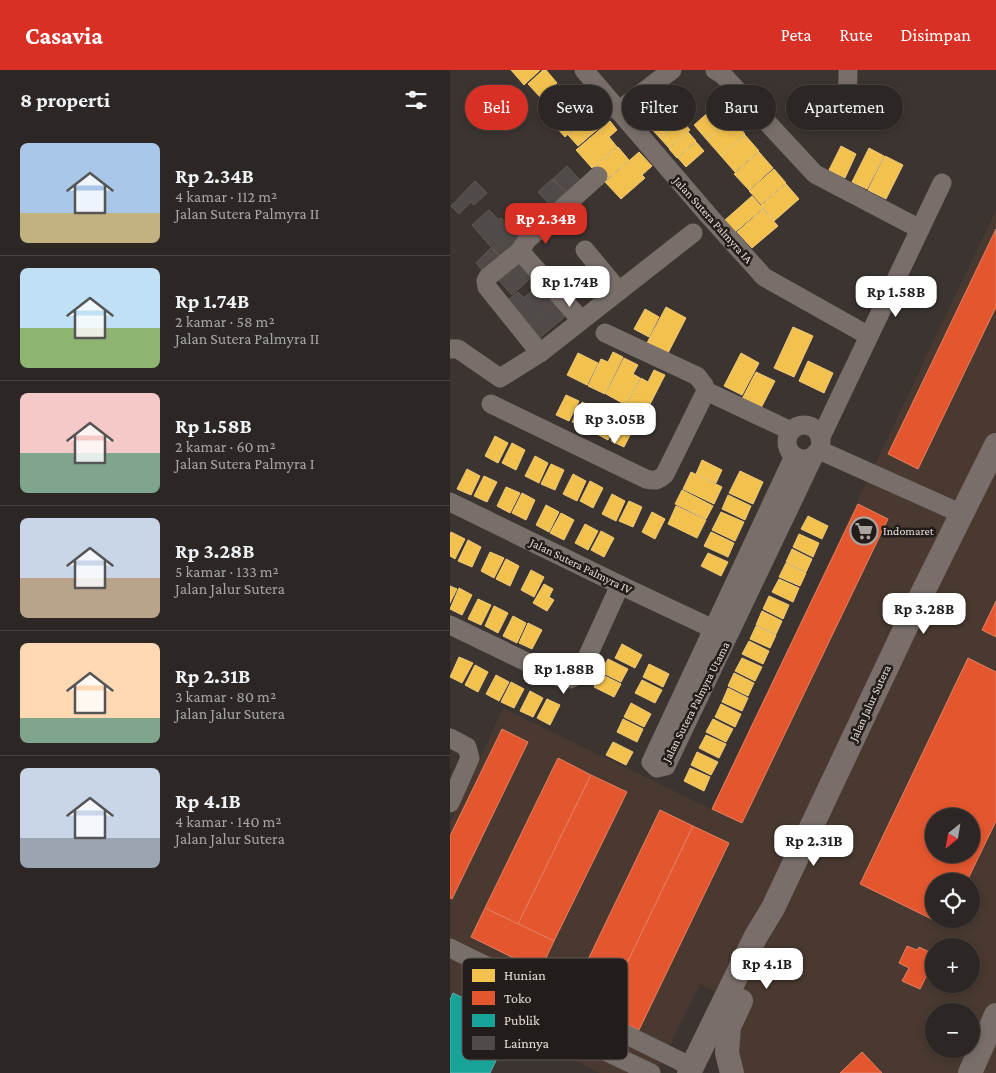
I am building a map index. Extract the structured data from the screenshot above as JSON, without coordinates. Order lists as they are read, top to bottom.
{
  "streets": {
    "main road": ["Jalan Jalur Sutera"],
    "street": ["Jalan Sutera Palmyra IA", "Jalan Sutera Palmyra IV", "Jalan Sutera Palmyra Utama"]
  },
  "crossings": [
    ["Jalan Sutera Palmyra IA", "Jalan Sutera Palmyra Utama"],
    ["Jalan Sutera Palmyra IV", "Jalan Sutera Palmyra Utama"]
  ],
  "places": {
    "supermarket": ["Indomaret"]
  },
  "legend": [
    "Hunian",
    "Toko",
    "Publik",
    "Lainnya"
  ],
  "north": "bottom left",
  "page": {
    "header": "Casavia",
    "nav": ["Peta", "Rute", "Disimpan"],
    "heading": "8 properti",
    "chip": [
      "Beli",
      "Sewa",
      "Filter",
      "Baru",
      "Apartemen"
    ],
    "list": [
      {
        "name": "Rp 2.34B",
        "note": "4 kamar · 112 m² · Jalan Sutera Palmyra II"
      },
      {
        "name": "Rp 1.74B",
        "note": "2 kamar · 58 m² · Jalan Sutera Palmyra II"
      },
      {
        "name": "Rp 1.58B",
        "note": "2 kamar · 60 m² · Jalan Sutera Palmyra I"
      },
      {
        "name": "Rp 3.28B",
        "note": "5 kamar · 133 m² · Jalan Jalur Sutera"
      },
      {
        "name": "Rp 2.31B",
        "note": "3 kamar · 80 m² · Jalan Jalur Sutera"
      },
      {
        "name": "Rp 4.1B",
        "note": "4 kamar · 140 m² · Jalan Jalur Sutera"
      }
    ],
    "price": [
      "Rp 2.34B",
      "Rp 1.74B",
      "Rp 1.58B",
      "Rp 3.05B",
      "Rp 3.28B",
      "Rp 1.88B",
      "Rp 2.31B",
      "Rp 4.1B"
    ],
    "map_buttons": ["+", "−"]
  }
}
